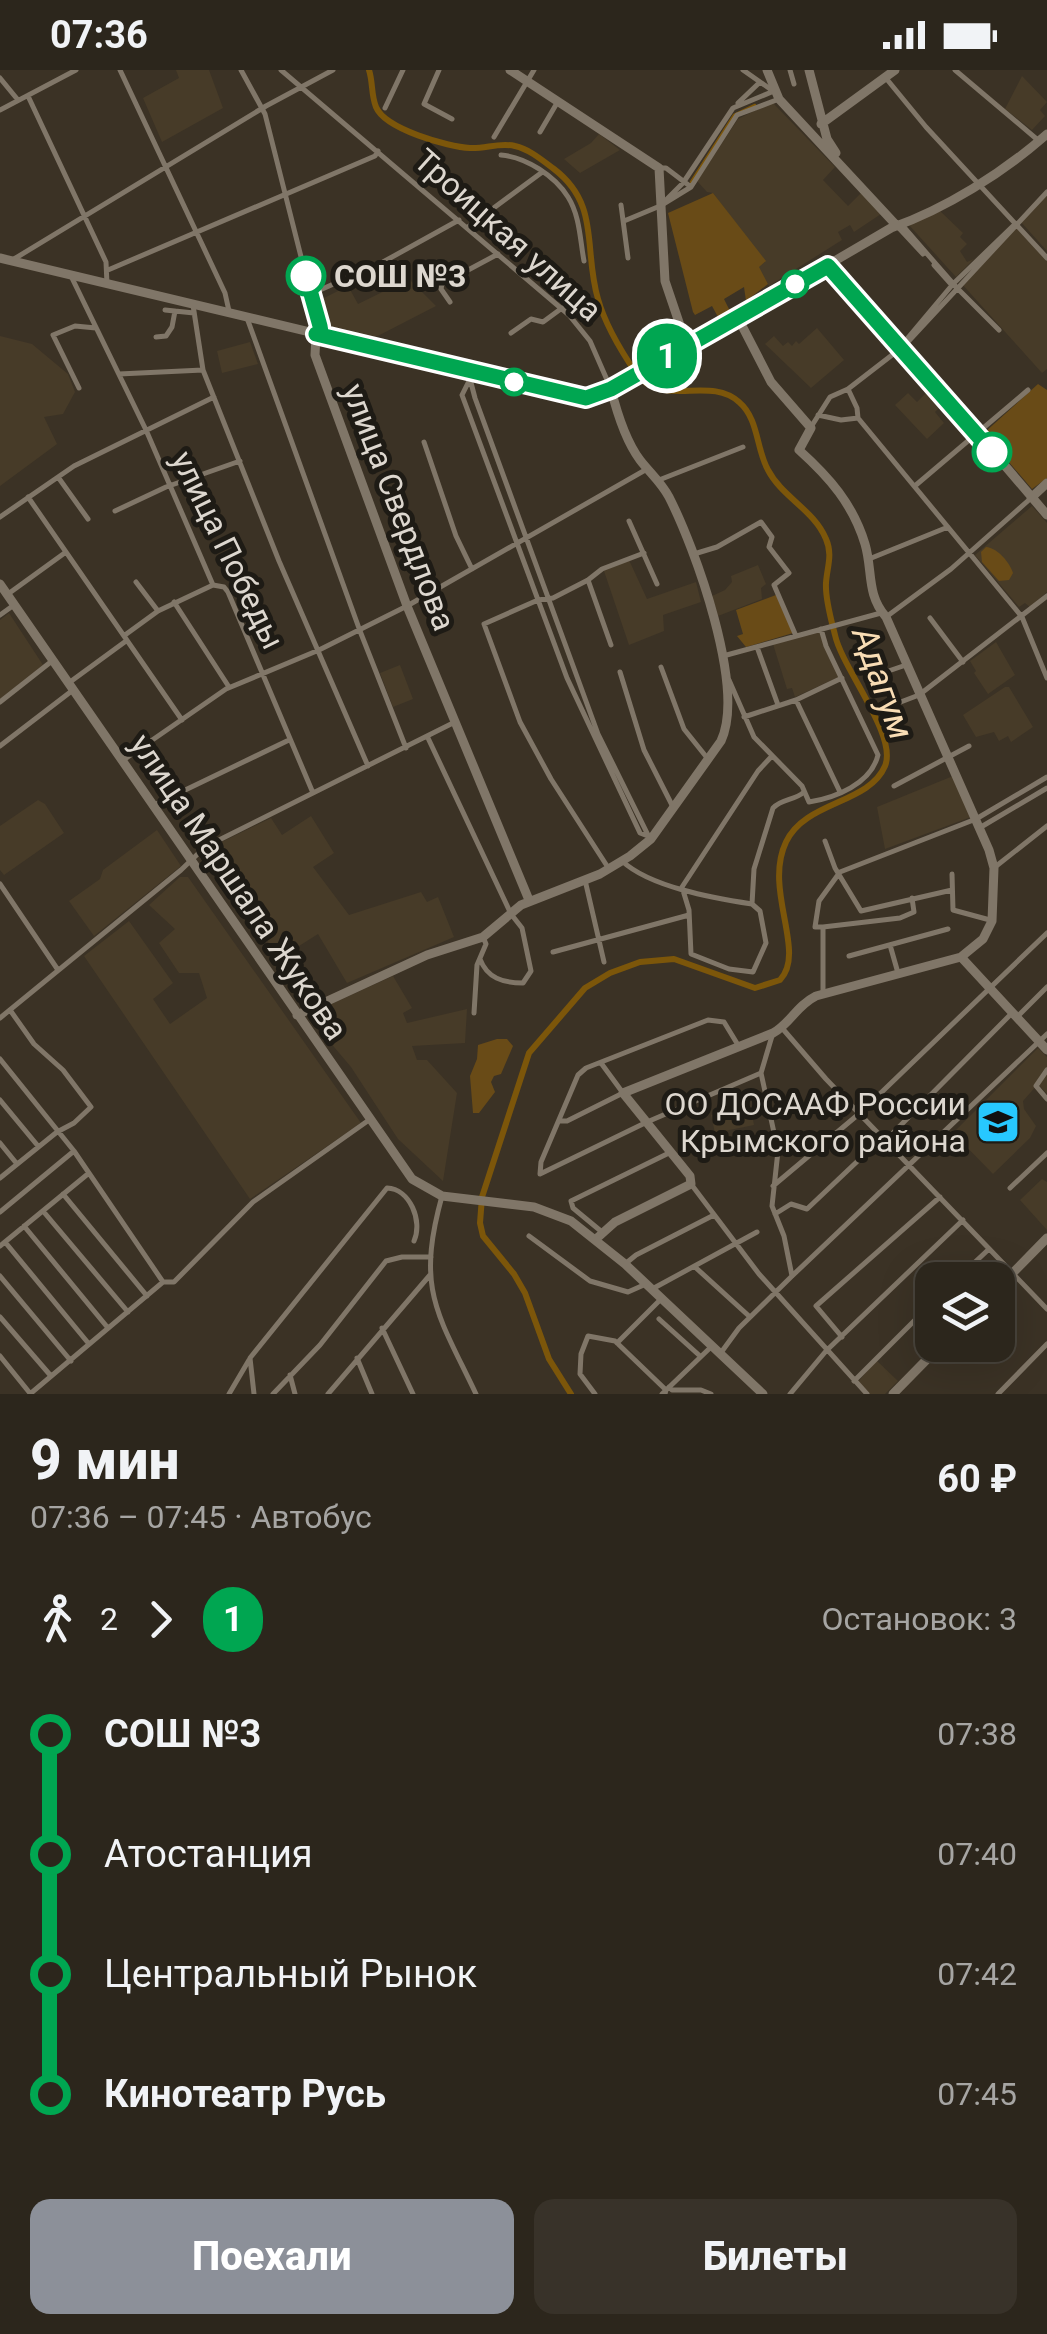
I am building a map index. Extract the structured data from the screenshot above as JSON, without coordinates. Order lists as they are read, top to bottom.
{
  "streets": {
    "main road": ["Троицкая улица", "улица Свердлова", "улица Маршала Жукова"],
    "street": ["улица Победы"]
  },
  "water": ["Адагум"],
  "places": {
    "other": ["СОШ №3"],
    "school or university": ["ОО ДОСААФ России Крымского района"]
  },
  "lines": ["bus line 1"],
  "page": {
    "status": "07:36",
    "on_map": "1",
    "heading": ["9 мин", "07:36 – 07:45 · Автобус", "60 ₽"],
    "legs": ["2", "1", "Остановок: 3"],
    "list": [
      {
        "name": "СОШ №3",
        "value": "07:38"
      },
      {
        "name": "Атостанция",
        "value": "07:40"
      },
      {
        "name": "Центральный Рынок",
        "value": "07:42"
      },
      {
        "name": "Кинотеатр Русь",
        "value": "07:45"
      }
    ],
    "buttons": ["Поехали", "Билеты"]
  }
}
